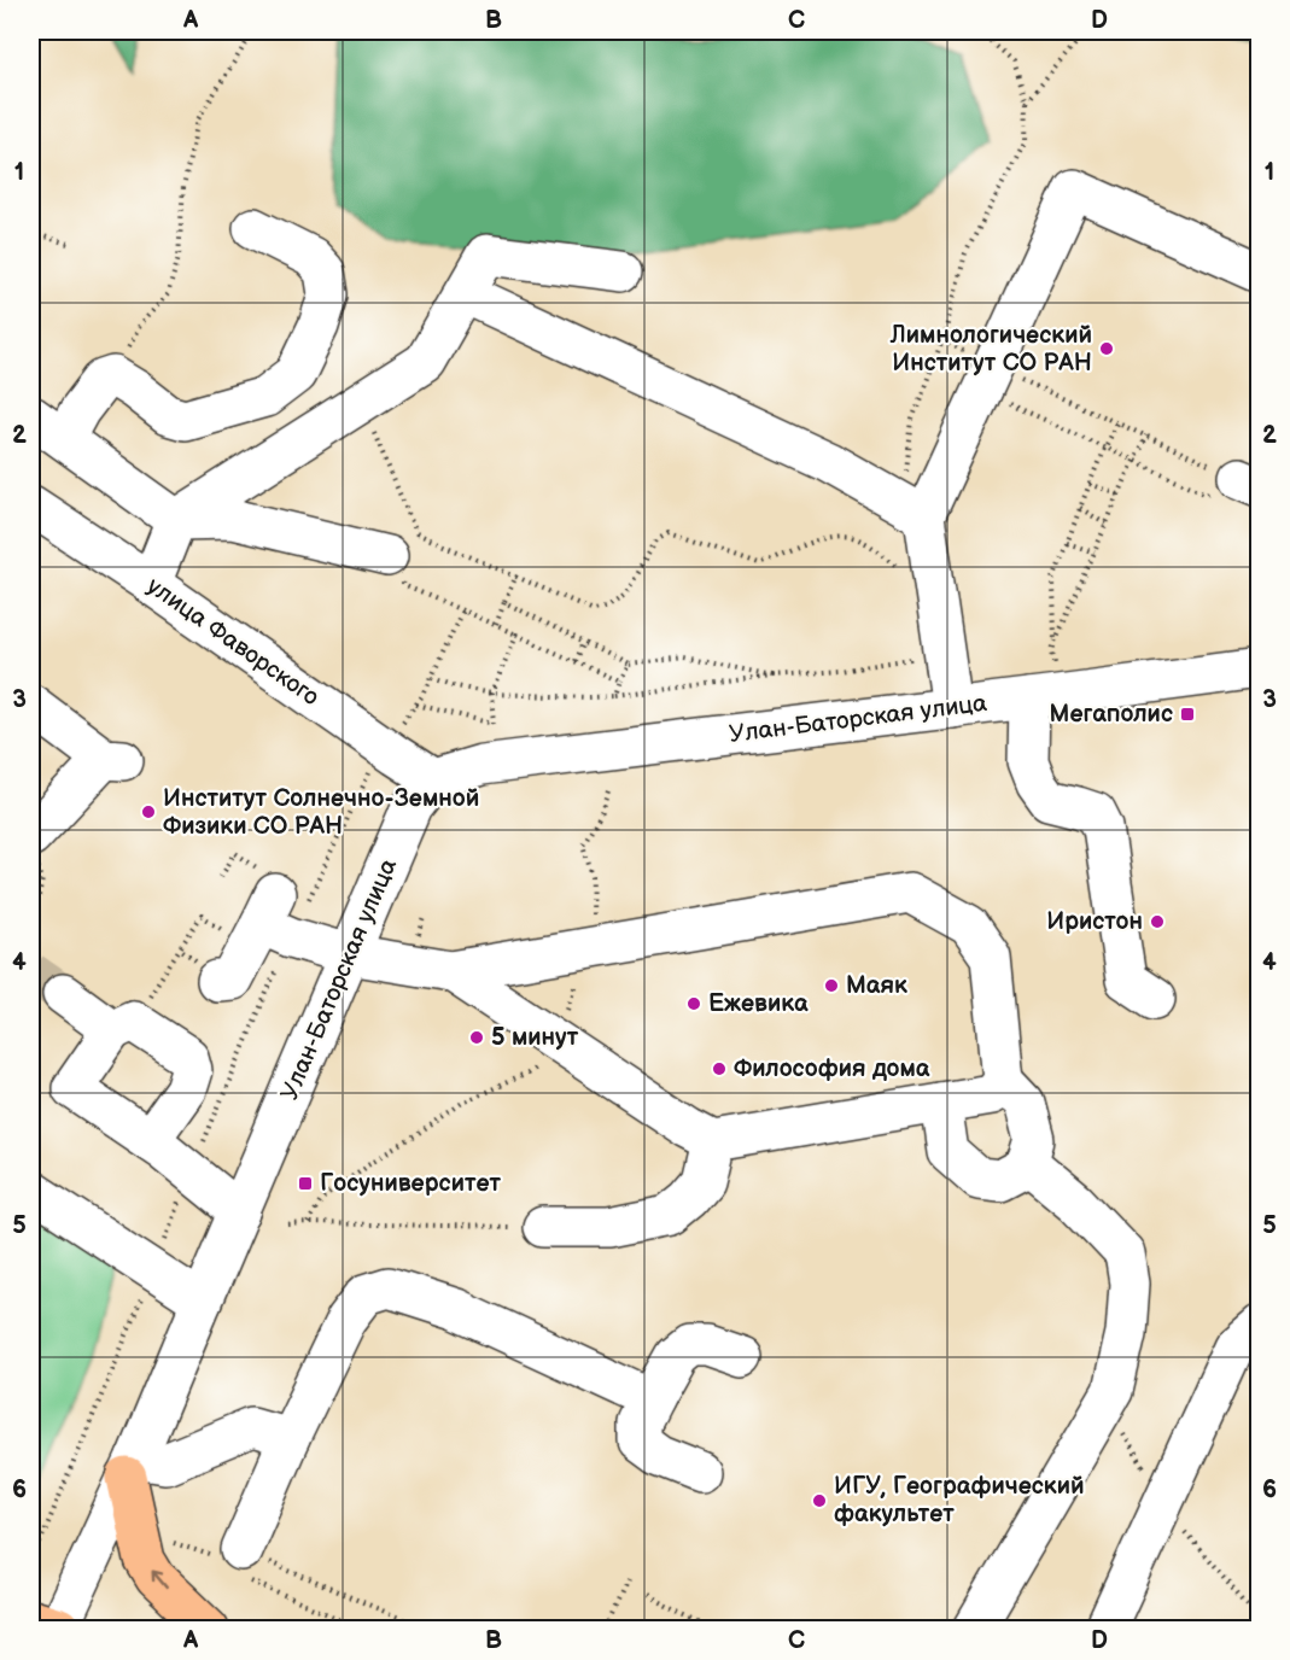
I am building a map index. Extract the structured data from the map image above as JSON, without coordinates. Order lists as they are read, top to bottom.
{
  "streets": {
    "street": ["улица Фаворского", "Улан-Баторская улица"]
  },
  "crossings": [
    ["улица Фаворского", "Улан-Баторская улица"]
  ],
  "places": {
    "other": [
      "Лимнологический Институт СО РАН",
      "Институт Солнечно-Земной Физики СО РАН",
      "Иристон",
      "Маяк",
      "Ежевика",
      "5 минут",
      "Философия дома",
      "ИГУ, Географический факультет"
    ],
    "transit": ["Мегаполис", "Госуниверситет"]
  },
  "grid": {
    "columns": [
      "A",
      "B",
      "C",
      "D"
    ],
    "rows": [
      "1",
      "2",
      "3",
      "4",
      "5",
      "6"
    ]
  }
}
